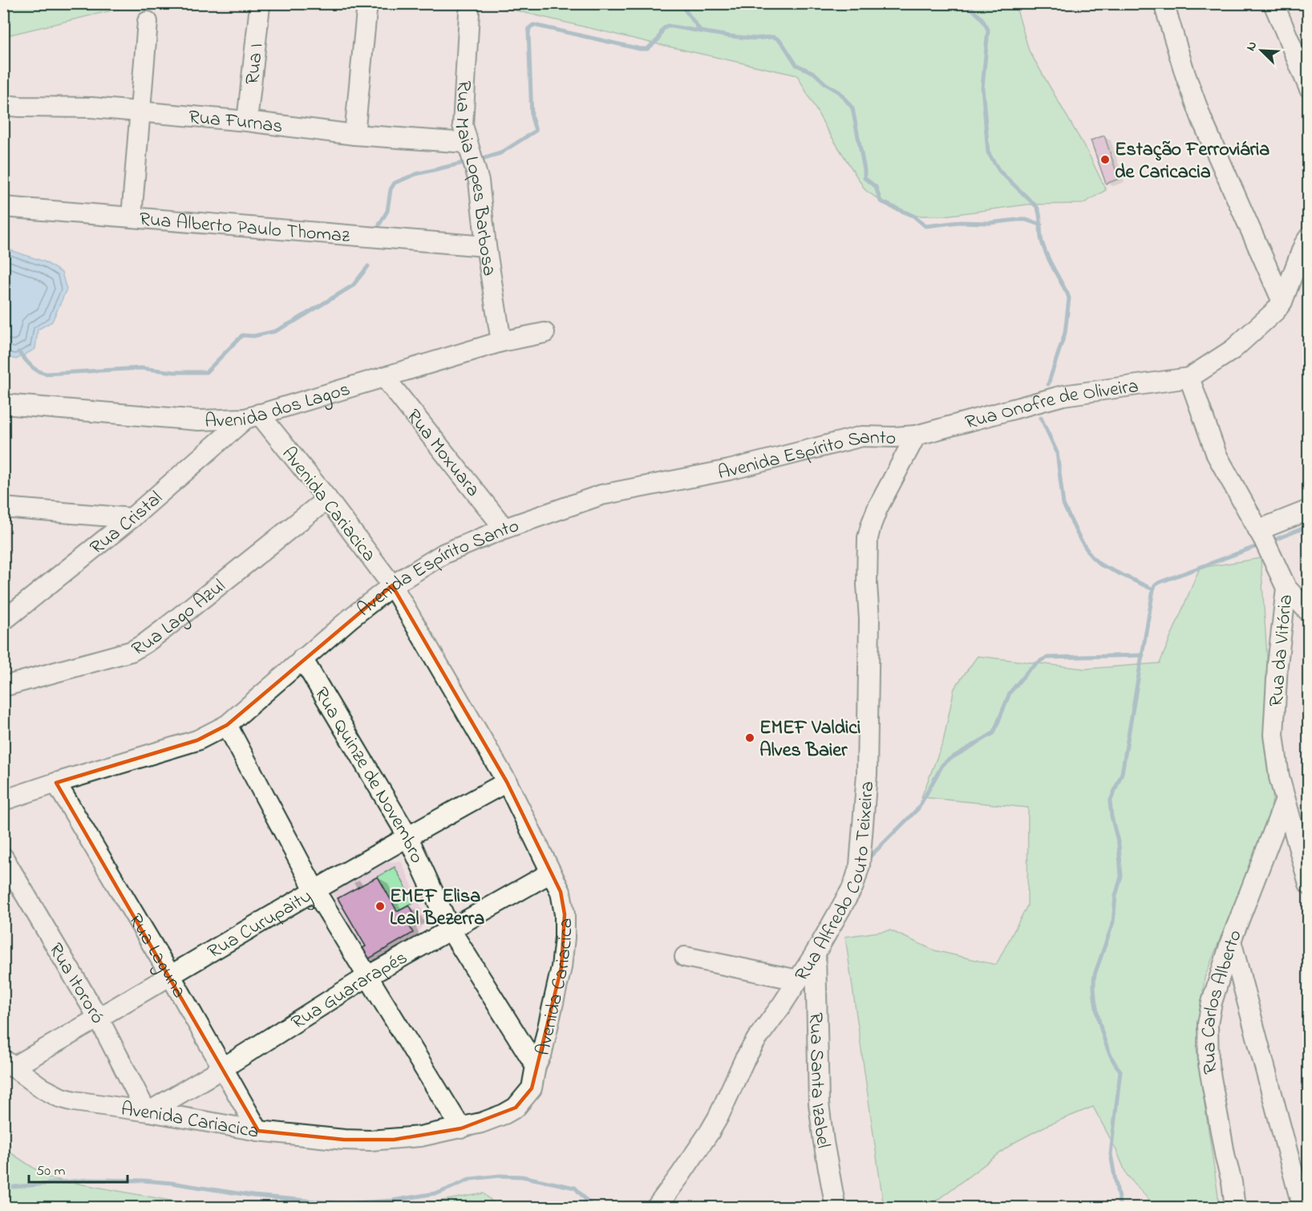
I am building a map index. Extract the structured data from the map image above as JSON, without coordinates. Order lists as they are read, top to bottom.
{
  "streets": {
    "street": [
      "Rua I",
      "Rua Furnas",
      "Rua Maia Lopes Barbosa",
      "Rua Alberto Paulo Thomaz",
      "Avenida dos Lagos",
      "Rua Onofre de Oliveira",
      "Rua Moxuara",
      "Avenida Espírito Santo",
      "Avenida Cariacica",
      "Rua Cristal",
      "Rua Lago Azul",
      "Rua da Vitória",
      "Rua Quinze de Novembro",
      "Rua Alfredo Couto Teixeira",
      "Rua Curupaity",
      "Rua Laguna",
      "Rua Itororó",
      "Rua Guararapés",
      "Rua Carlos Alberto",
      "Rua Santa Izabel"
    ]
  },
  "crossings": [
    ["Rua I", "Rua Furnas"],
    ["Rua Furnas", "Rua Maia Lopes Barbosa"],
    ["Rua Maia Lopes Barbosa", "Rua Alberto Paulo Thomaz"],
    ["Rua Maia Lopes Barbosa", "Avenida dos Lagos"],
    ["Avenida dos Lagos", "Rua Moxuara"],
    ["Avenida dos Lagos", "Avenida Cariacica"],
    ["Avenida dos Lagos", "Rua Cristal"],
    ["Rua Onofre de Oliveira", "Avenida Espírito Santo"],
    ["Rua Onofre de Oliveira", "Rua da Vitória"],
    ["Rua Onofre de Oliveira", "Rua Alfredo Couto Teixeira"],
    ["Rua Moxuara", "Avenida Espírito Santo"],
    ["Avenida Espírito Santo", "Avenida Cariacica"],
    ["Avenida Espírito Santo", "Rua Quinze de Novembro"],
    ["Avenida Espírito Santo", "Rua Alfredo Couto Teixeira"],
    ["Avenida Espírito Santo", "Rua Laguna"],
    ["Avenida Cariacica", "Rua Cristal"],
    ["Avenida Cariacica", "Rua Lago Azul"],
    ["Avenida Cariacica", "Rua Quinze de Novembro"],
    ["Avenida Cariacica", "Rua Curupaity"],
    ["Avenida Cariacica", "Rua Laguna"],
    ["Avenida Cariacica", "Rua Itororó"],
    ["Avenida Cariacica", "Rua Guararapés"],
    ["Rua da Vitória", "Rua Carlos Alberto"],
    ["Rua Quinze de Novembro", "Rua Curupaity"],
    ["Rua Quinze de Novembro", "Rua Guararapés"],
    ["Rua Alfredo Couto Teixeira", "Rua Santa Izabel"],
    ["Rua Curupaity", "Rua Laguna"],
    ["Rua Curupaity", "Rua Itororó"],
    ["Rua Laguna", "Rua Guararapés"],
    ["Rua Itororó", "Rua Guararapés"]
  ],
  "places": ["Estação Ferroviária de Caricacia", "EMEF Valdici Alves Baier", "EMEF Elisa Leal Bezerra"],
  "scale_bar": "50 m",
  "north": "top left"
}
